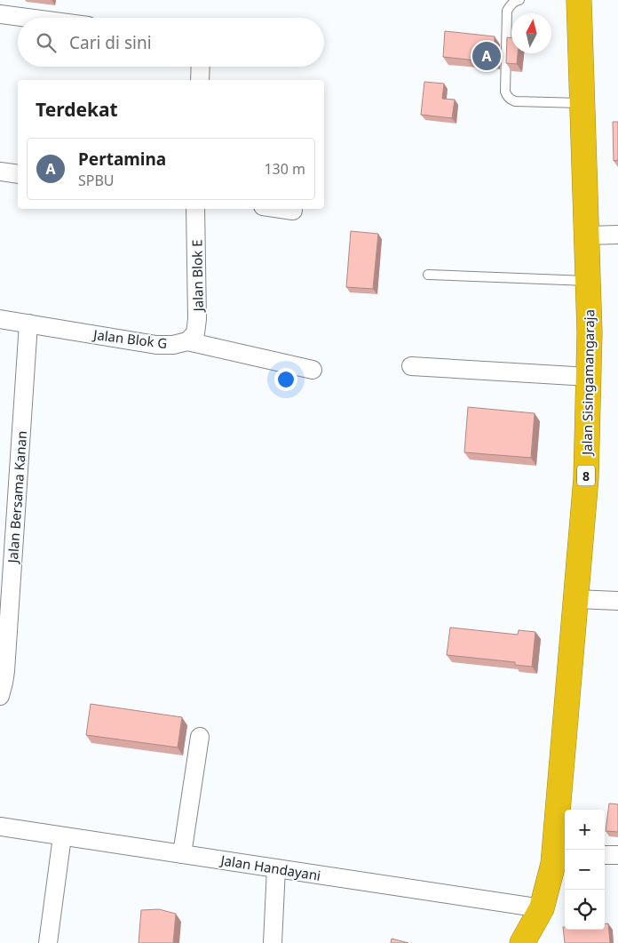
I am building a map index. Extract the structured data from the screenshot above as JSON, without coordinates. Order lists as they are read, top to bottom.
{
  "streets": {
    "highway": ["Jalan Sisingamangaraja", "8"],
    "street": [
      "Jalan Blok E",
      "Jalan Blok G",
      "Jalan Bersama Kanan",
      "Jalan Handayani"
    ]
  },
  "crossings": [
    ["Jalan Blok E", "Jalan Blok G"],
    ["Jalan Blok G", "Jalan Bersama Kanan"],
    ["Jalan Sisingamangaraja", "Jalan Handayani"]
  ],
  "north": "top",
  "page": {
    "search": "Cari di sini",
    "pins": "A",
    "heading": "Terdekat",
    "list": [
      {
        "mark": "A",
        "name": "Pertamina",
        "note": "SPBU",
        "value": "130 m"
      }
    ],
    "map_buttons": ["+", "−"]
  }
}
